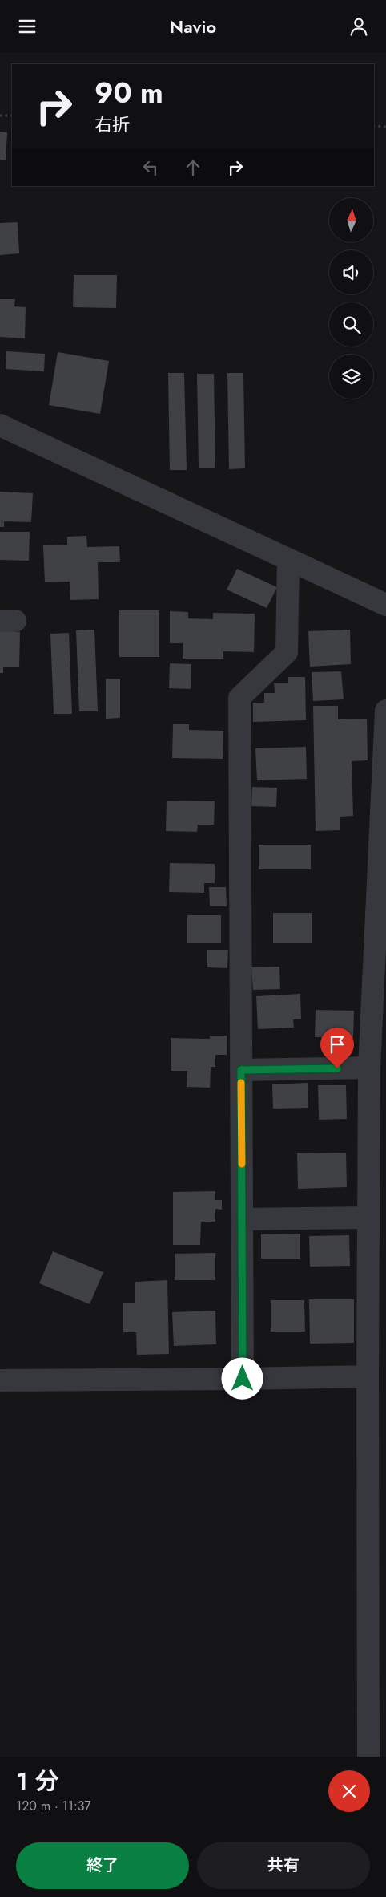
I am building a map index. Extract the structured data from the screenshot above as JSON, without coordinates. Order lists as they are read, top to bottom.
{
  "north": "top",
  "page": {
    "header": "Navio",
    "turn": ["90 m", "右折"],
    "heading": ["1 分", "120 m · 11:37"],
    "buttons": ["終了", "共有"]
  }
}
